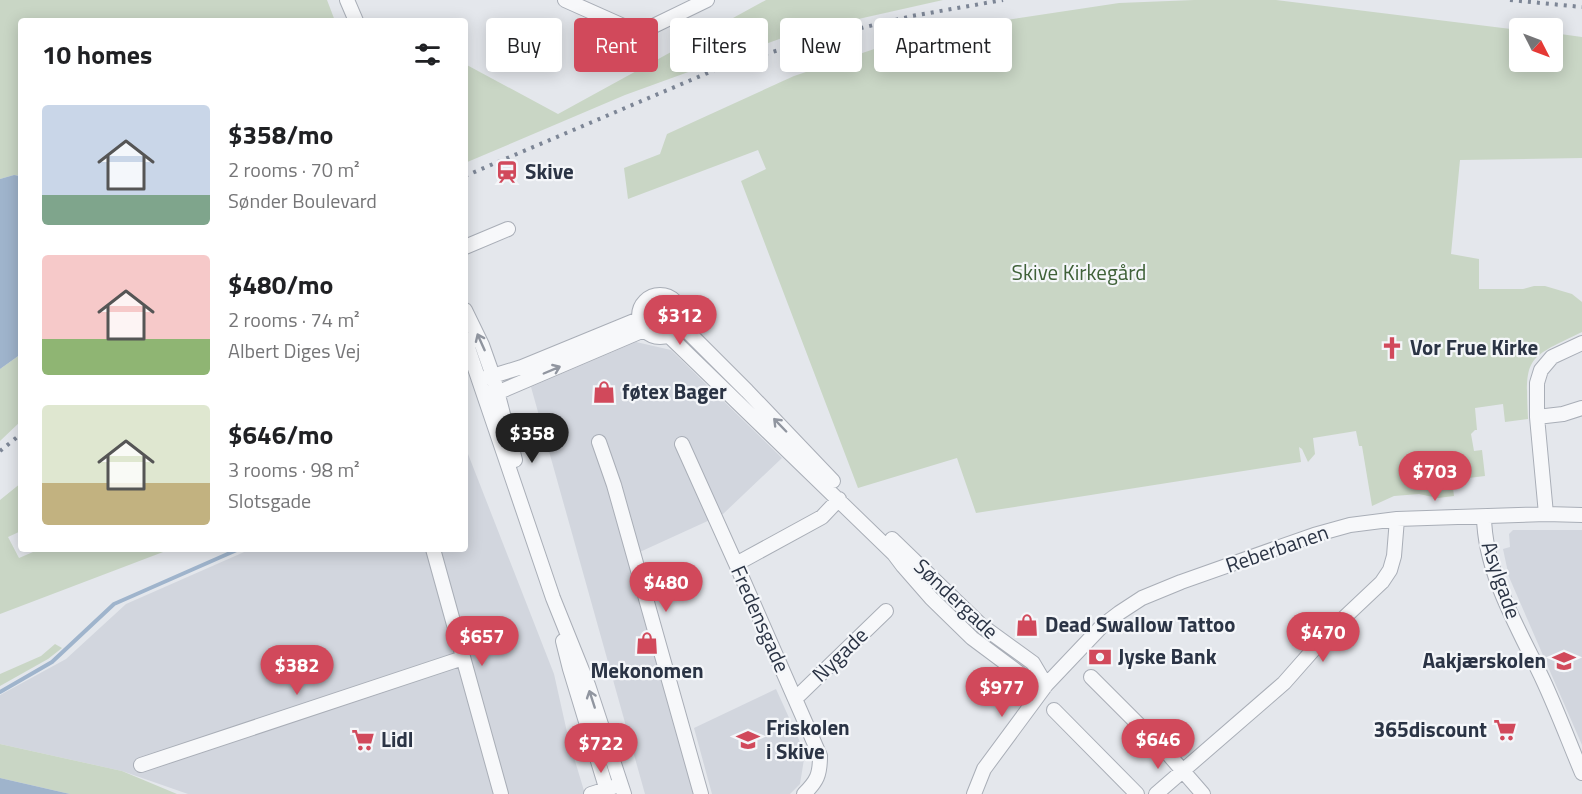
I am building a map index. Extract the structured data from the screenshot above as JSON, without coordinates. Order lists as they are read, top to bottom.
{
  "streets": {
    "street": [
      "Reberbanen",
      "Asylgade",
      "Søndergade",
      "Fredensgade",
      "Nygade"
    ]
  },
  "crossings": [
    ["Reberbanen", "Asylgade"],
    ["Reberbanen", "Søndergade"],
    ["Fredensgade", "Nygade"]
  ],
  "parks": ["Skive Kirkegård"],
  "places": {
    "station": ["Skive"],
    "church": ["Vor Frue Kirke"],
    "shop": ["føtex Bager", "Dead Swallow Tattoo", "Mekonomen"],
    "bank": ["Jyske Bank"],
    "school or university": ["Aakjærskolen", "Friskolen i Skive"],
    "supermarket": ["365discount", "Lidl"]
  },
  "north": "bottom right",
  "page": {
    "chip": [
      "Buy",
      "Rent",
      "Filters",
      "New",
      "Apartment"
    ],
    "heading": "10 homes",
    "list": [
      {
        "name": "$358/mo",
        "note": "2 rooms · 70 m² · Sønder Boulevard"
      },
      {
        "name": "$480/mo",
        "note": "2 rooms · 74 m² · Albert Diges Vej"
      },
      {
        "name": "$646/mo",
        "note": "3 rooms · 98 m² · Slotsgade"
      }
    ],
    "price": [
      "$312",
      "$358",
      "$703",
      "$480",
      "$470",
      "$657",
      "$382",
      "$977",
      "$646",
      "$722"
    ]
  }
}
